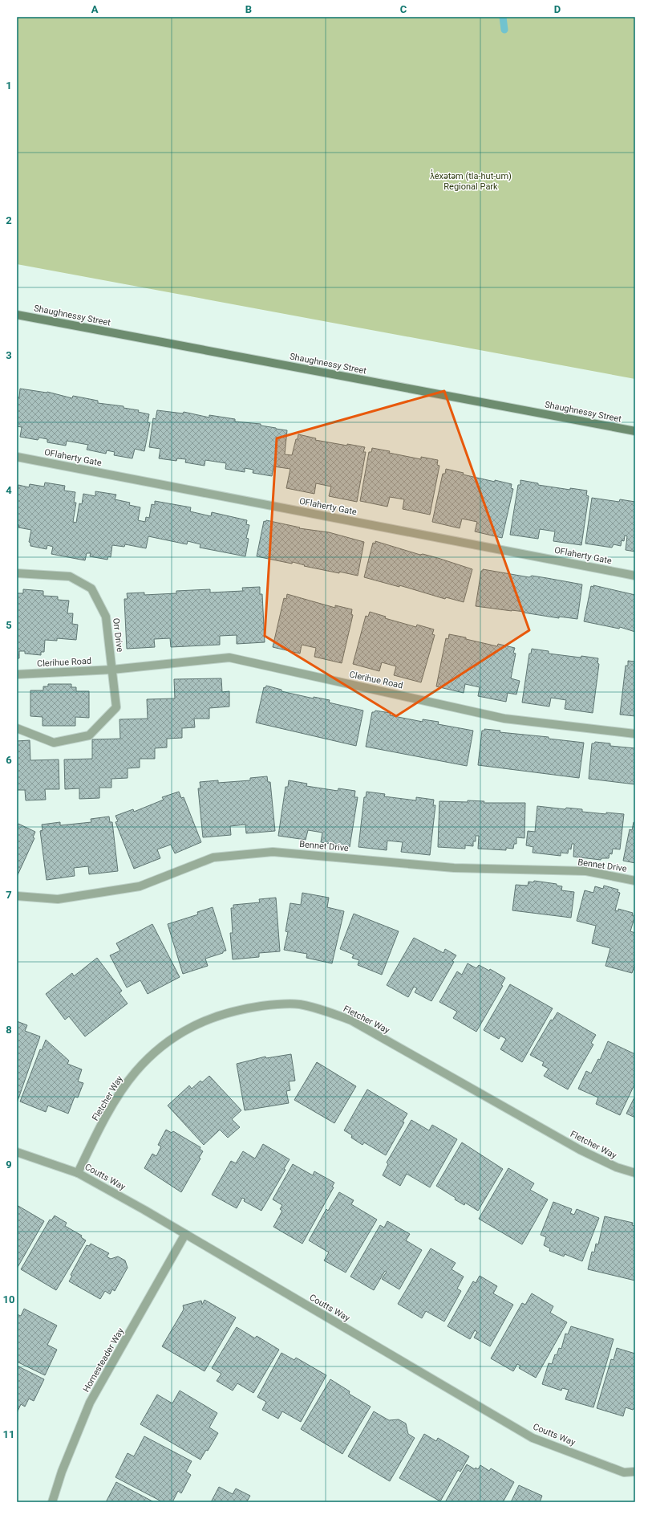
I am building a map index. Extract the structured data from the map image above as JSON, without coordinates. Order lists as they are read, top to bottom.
{
  "streets": {
    "main road": ["Shaughnessy Street"],
    "street": [
      "OFlaherty Gate",
      "Orr Drive",
      "Clerihue Road",
      "Bennet Drive",
      "Fletcher Way",
      "Coutts Way",
      "Homesteader Way"
    ]
  },
  "crossings": [
    ["Orr Drive", "Clerihue Road"],
    ["Fletcher Way", "Coutts Way"],
    ["Coutts Way", "Homesteader Way"]
  ],
  "parks": ["ƛ̓éxətəm (tla-hut-um) Regional Park"],
  "grid": {
    "columns": [
      "A",
      "B",
      "C",
      "D"
    ],
    "rows": [
      "1",
      "2",
      "3",
      "4",
      "5",
      "6",
      "7",
      "8",
      "9",
      "10",
      "11"
    ]
  }
}
